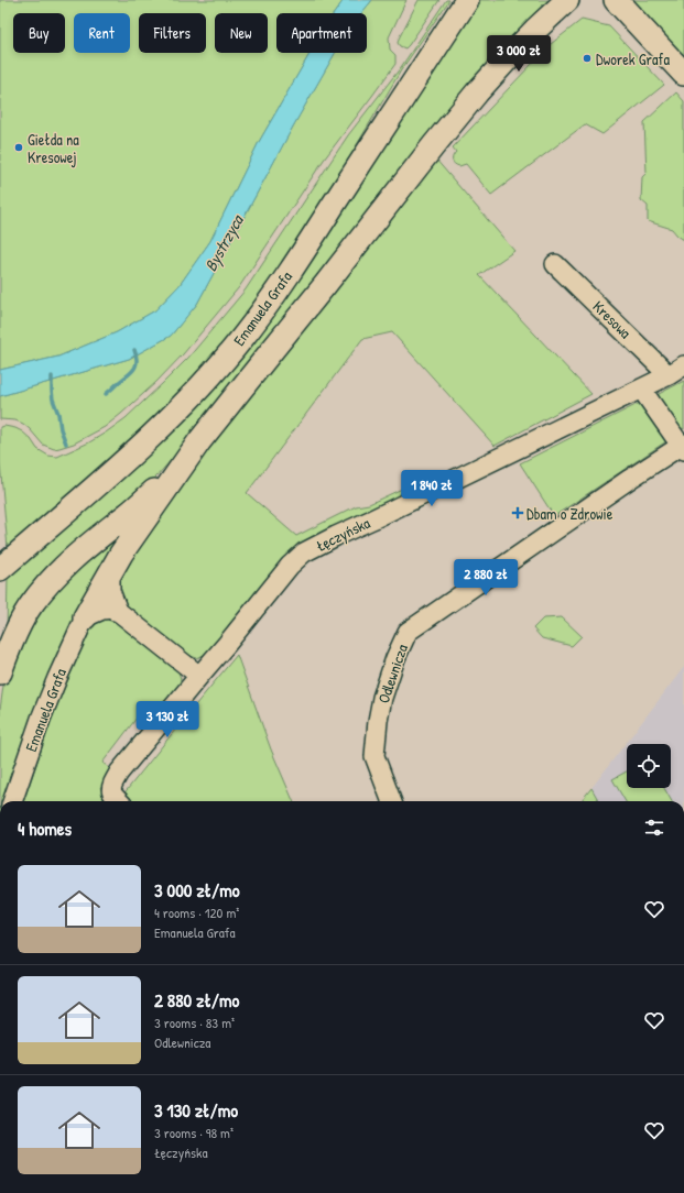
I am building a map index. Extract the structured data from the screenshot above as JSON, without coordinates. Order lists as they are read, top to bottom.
{
  "streets": {
    "main road": ["Emanuela Grafa"],
    "street": ["Kresowa", "Łęczyńska", "Odlewnicza"]
  },
  "crossings": [
    ["Kresowa", "Łęczyńska"]
  ],
  "water": ["Bystrzyca"],
  "places": {
    "other": ["Dworek Grafa", "Giełda na Kresowej"],
    "health": ["Dbam o Zdrowie"]
  },
  "page": {
    "chip": [
      "Buy",
      "Rent",
      "Filters",
      "New",
      "Apartment"
    ],
    "price": [
      "3 000 zł",
      "1 840 zł",
      "2 880 zł",
      "3 130 zł"
    ],
    "heading": "4 homes",
    "list": [
      {
        "name": "3 000 zł/mo",
        "note": "4 rooms · 120 m² · Emanuela Grafa"
      },
      {
        "name": "2 880 zł/mo",
        "note": "3 rooms · 83 m² · Odlewnicza"
      },
      {
        "name": "3 130 zł/mo",
        "note": "3 rooms · 98 m² · Łęczyńska"
      }
    ]
  }
}
